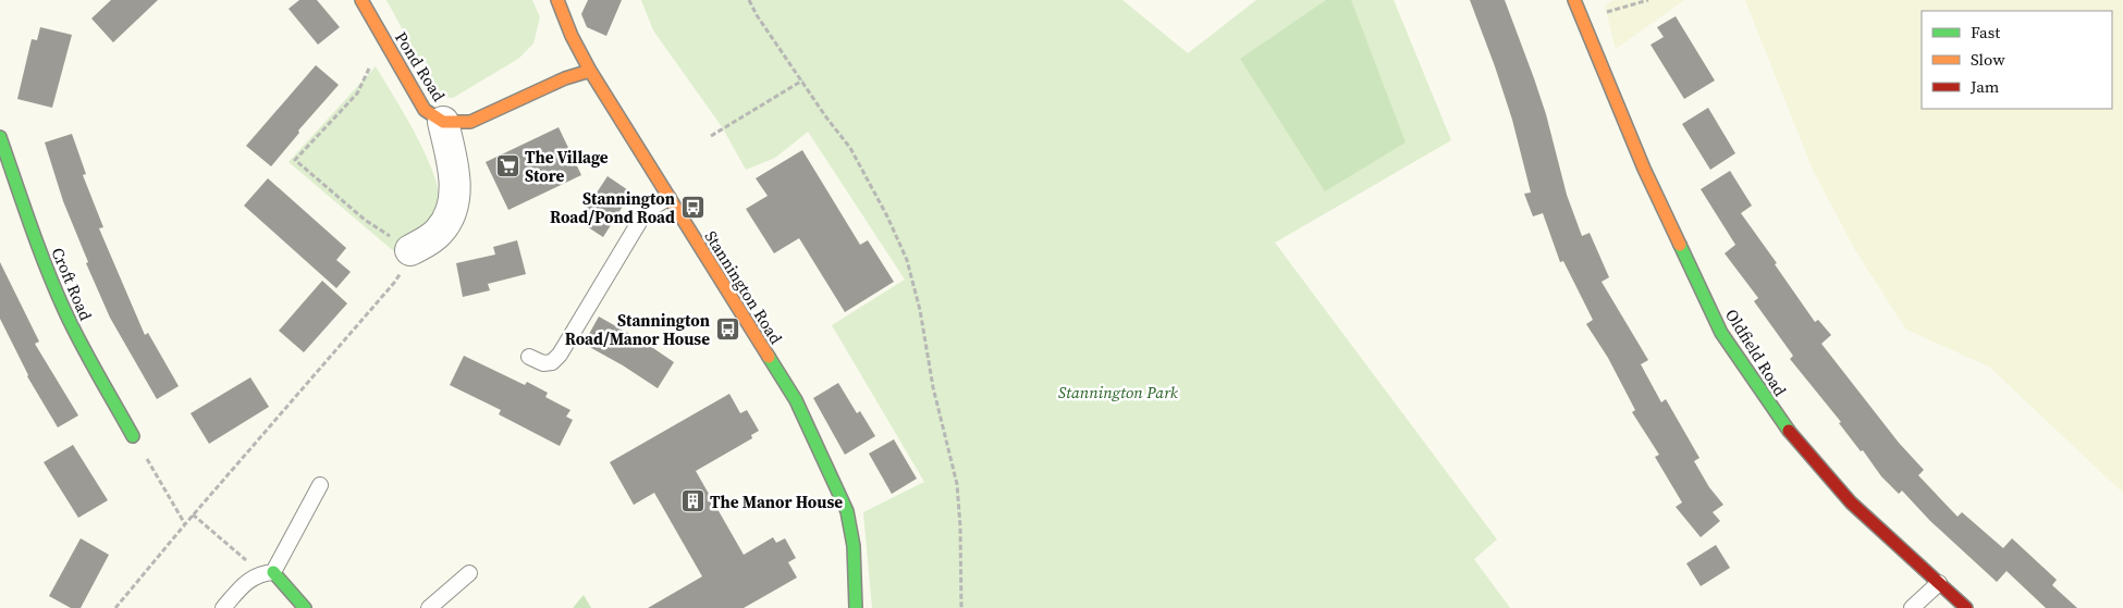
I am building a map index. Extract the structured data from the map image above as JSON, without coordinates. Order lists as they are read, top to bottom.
{
  "streets": {
    "street": [
      "Pond Road",
      "Croft Road",
      "Stannington Road",
      "Oldfield Road"
    ]
  },
  "crossings": [
    ["Pond Road", "Stannington Road"]
  ],
  "parks": ["Stannington Park"],
  "places": {
    "supermarket": ["The Village Store"],
    "bus stop": ["Stannington Road/Pond Road", "Stannington Road/Manor House"],
    "building": ["The Manor House"]
  },
  "legend": ["Fast", "Slow", "Jam"]
}
